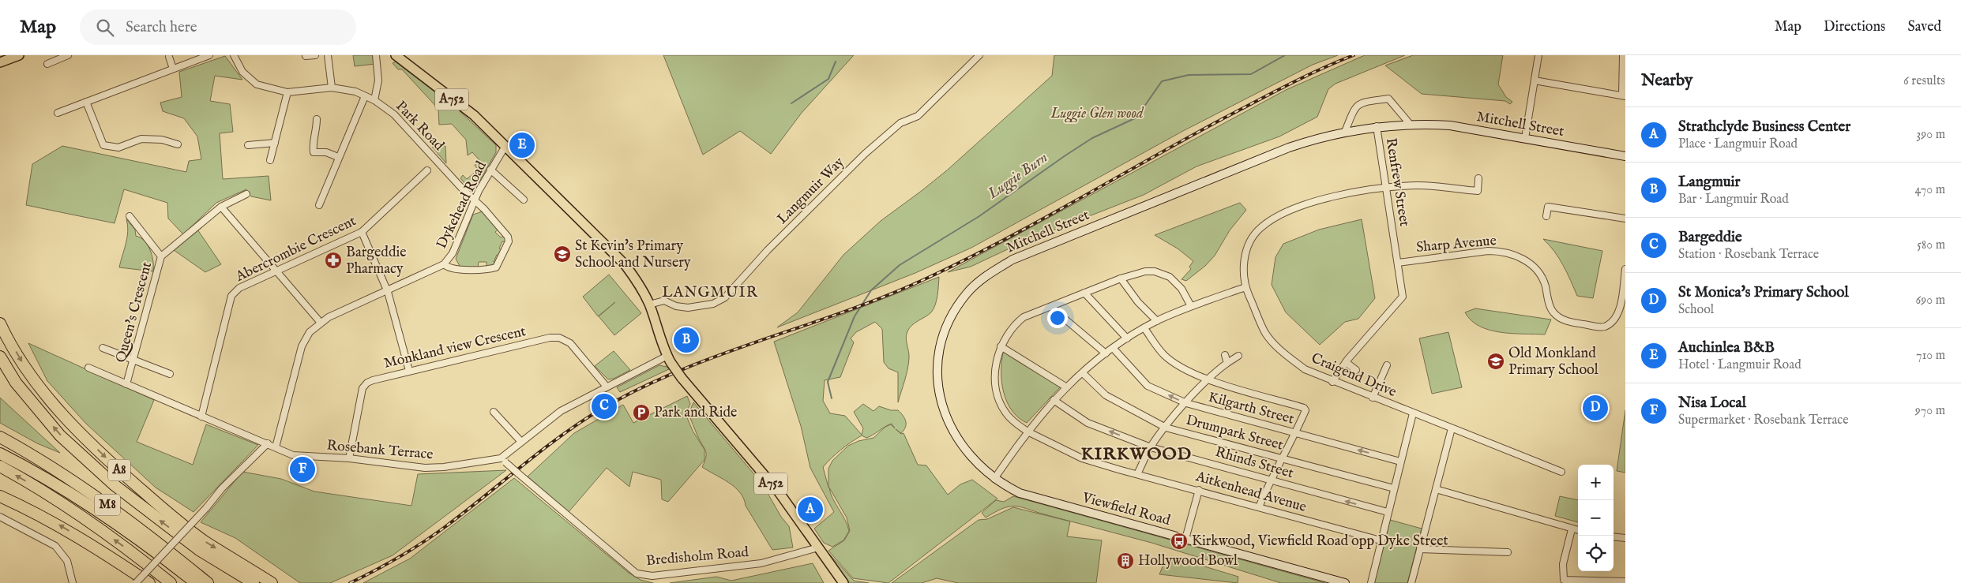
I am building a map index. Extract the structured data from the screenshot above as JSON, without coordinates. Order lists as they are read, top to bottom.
{
  "streets": {
    "highway": ["A8", "M8"],
    "main road": ["A752"],
    "street": [
      "Mitchell Street",
      "Park Road",
      "Renfrew Street",
      "Langmuir Way",
      "Dykehead Road",
      "Sharp Avenue",
      "Abercrombie Crescent",
      "Queen's Crescent",
      "Monkland view Crescent",
      "Craigend Drive",
      "Kilgarth Street",
      "Drumpark Street",
      "Rosebank Terrace",
      "Rhinds Street",
      "Aitkenhead Avenue",
      "Viewfield Road",
      "Bredisholm Road"
    ]
  },
  "crossings": [
    ["A752", "Langmuir Way"],
    ["A752", "Dykehead Road"],
    ["A752", "Rosebank Terrace"],
    ["A752", "Bredisholm Road"],
    ["Mitchell Street", "Renfrew Street"],
    ["Mitchell Street", "Viewfield Road"],
    ["Park Road", "Dykehead Road"],
    ["Renfrew Street", "Sharp Avenue"],
    ["Renfrew Street", "Craigend Drive"],
    ["Dykehead Road", "Rosebank Terrace"],
    ["Abercrombie Crescent", "Rosebank Terrace"],
    ["Queen's Crescent", "Rosebank Terrace"],
    ["Monkland view Crescent", "Rosebank Terrace"],
    ["Rosebank Terrace", "Bredisholm Road"]
  ],
  "one_way": ["Rhinds Street"],
  "districts": ["LANGMUIR", "KIRKWOOD"],
  "water": ["Luggie Burn"],
  "parks": ["Luggie Glen wood"],
  "places": {
    "school or university": ["St Kevin's Primary School and Nursery", "Old Monkland Primary School"],
    "pharmacy": ["Bargeddie Pharmacy"],
    "parking": ["Park and Ride"],
    "bus stop": ["Kirkwood, Viewfield Road opp Dyke Street"],
    "building": ["Hollywood Bowl"]
  },
  "page": {
    "header": "Map",
    "search": "Search here",
    "nav": ["Map", "Directions", "Saved"],
    "heading": ["Nearby", "6 results"],
    "list": [
      {
        "mark": "A",
        "name": "Strathclyde Business Center",
        "note": "Place · Langmuir Road",
        "value": "390 m"
      },
      {
        "mark": "B",
        "name": "Langmuir",
        "note": "Bar · Langmuir Road",
        "value": "470 m"
      },
      {
        "mark": "C",
        "name": "Bargeddie",
        "note": "Station · Rosebank Terrace",
        "value": "580 m"
      },
      {
        "mark": "D",
        "name": "St Monica's Primary School",
        "note": "School",
        "value": "690 m"
      },
      {
        "mark": "E",
        "name": "Auchinlea B&B",
        "note": "Hotel · Langmuir Road",
        "value": "710 m"
      },
      {
        "mark": "F",
        "name": "Nisa Local",
        "note": "Supermarket · Rosebank Terrace",
        "value": "970 m"
      }
    ],
    "pins": [
      "E",
      "B",
      "C",
      "D",
      "F",
      "A"
    ],
    "map_buttons": ["+", "−"]
  }
}
